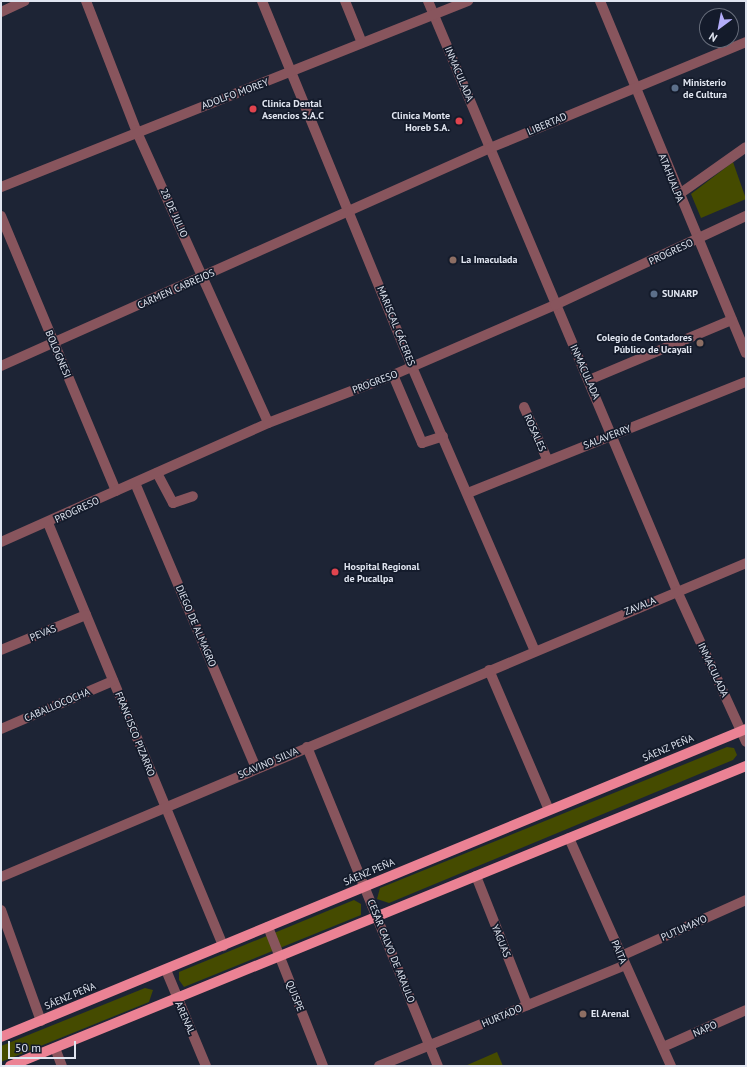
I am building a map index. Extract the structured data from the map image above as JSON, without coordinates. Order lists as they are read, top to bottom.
{
  "streets": {
    "main road": ["SÁENZ PEÑA"],
    "street": [
      "INMACULADA",
      "ADOLFO MOREY",
      "LIBERTAD",
      "ATAHUALPA",
      "28 DE JULIO",
      "PROGRESO",
      "CARMEN CABREJOS",
      "MARISCAL CÁCERES",
      "BOLOGNESI",
      "ROSALES",
      "SALAVERRY",
      "ZAVALA",
      "DIEGO DE ALMAGRO",
      "PEVAS",
      "CABALLOCOCHA",
      "FRANCISCO PIZARRO",
      "SCAVINO SILVA",
      "PUTUMAYO",
      "YAGUAS",
      "CESAR CALVO DE ARAULO",
      "PAITA",
      "QUISPE",
      "HURTADO",
      "ARENAL",
      "NAPO"
    ]
  },
  "crossings": [
    ["INMACULADA", "ADOLFO MOREY"],
    ["INMACULADA", "LIBERTAD"],
    ["INMACULADA", "PROGRESO"],
    ["INMACULADA", "SALAVERRY"],
    ["INMACULADA", "ZAVALA"],
    ["INMACULADA", "SÁENZ PEÑA"],
    ["ADOLFO MOREY", "28 DE JULIO"],
    ["ADOLFO MOREY", "MARISCAL CÁCERES"],
    ["LIBERTAD", "ATAHUALPA"],
    ["LIBERTAD", "CARMEN CABREJOS"],
    ["LIBERTAD", "MARISCAL CÁCERES"],
    ["ATAHUALPA", "PROGRESO"],
    ["28 DE JULIO", "PROGRESO"],
    ["28 DE JULIO", "CARMEN CABREJOS"],
    ["PROGRESO", "MARISCAL CÁCERES"],
    ["PROGRESO", "BOLOGNESI"],
    ["PROGRESO", "DIEGO DE ALMAGRO"],
    ["PROGRESO", "FRANCISCO PIZARRO"],
    ["CARMEN CABREJOS", "MARISCAL CÁCERES"],
    ["CARMEN CABREJOS", "BOLOGNESI"],
    ["MARISCAL CÁCERES", "SALAVERRY"],
    ["MARISCAL CÁCERES", "ZAVALA"],
    ["MARISCAL CÁCERES", "SCAVINO SILVA"],
    ["ROSALES", "SALAVERRY"],
    ["ZAVALA", "SCAVINO SILVA"],
    ["DIEGO DE ALMAGRO", "SCAVINO SILVA"],
    ["PEVAS", "FRANCISCO PIZARRO"],
    ["CABALLOCOCHA", "FRANCISCO PIZARRO"],
    ["FRANCISCO PIZARRO", "SÁENZ PEÑA"],
    ["FRANCISCO PIZARRO", "SCAVINO SILVA"],
    ["SÁENZ PEÑA", "CESAR CALVO DE ARAULO"],
    ["SÁENZ PEÑA", "QUISPE"],
    ["SÁENZ PEÑA", "ARENAL"],
    ["SCAVINO SILVA", "CESAR CALVO DE ARAULO"],
    ["PUTUMAYO", "PAITA"],
    ["PUTUMAYO", "HURTADO"],
    ["YAGUAS", "HURTADO"],
    ["CESAR CALVO DE ARAULO", "HURTADO"],
    ["PAITA", "HURTADO"],
    ["PAITA", "NAPO"]
  ],
  "places": [
    "Ministerio de Cultura",
    "Clinica Dental Asencios S.A.C",
    "Clinica Monte Horeb S.A.",
    "La Imaculada",
    "SUNARP",
    "Colegio de Contadores Público de Ucayali",
    "Hospital Regional de Pucallpa",
    "El Arenal"
  ],
  "scale_bar": "50 m",
  "north": "bottom left"
}
